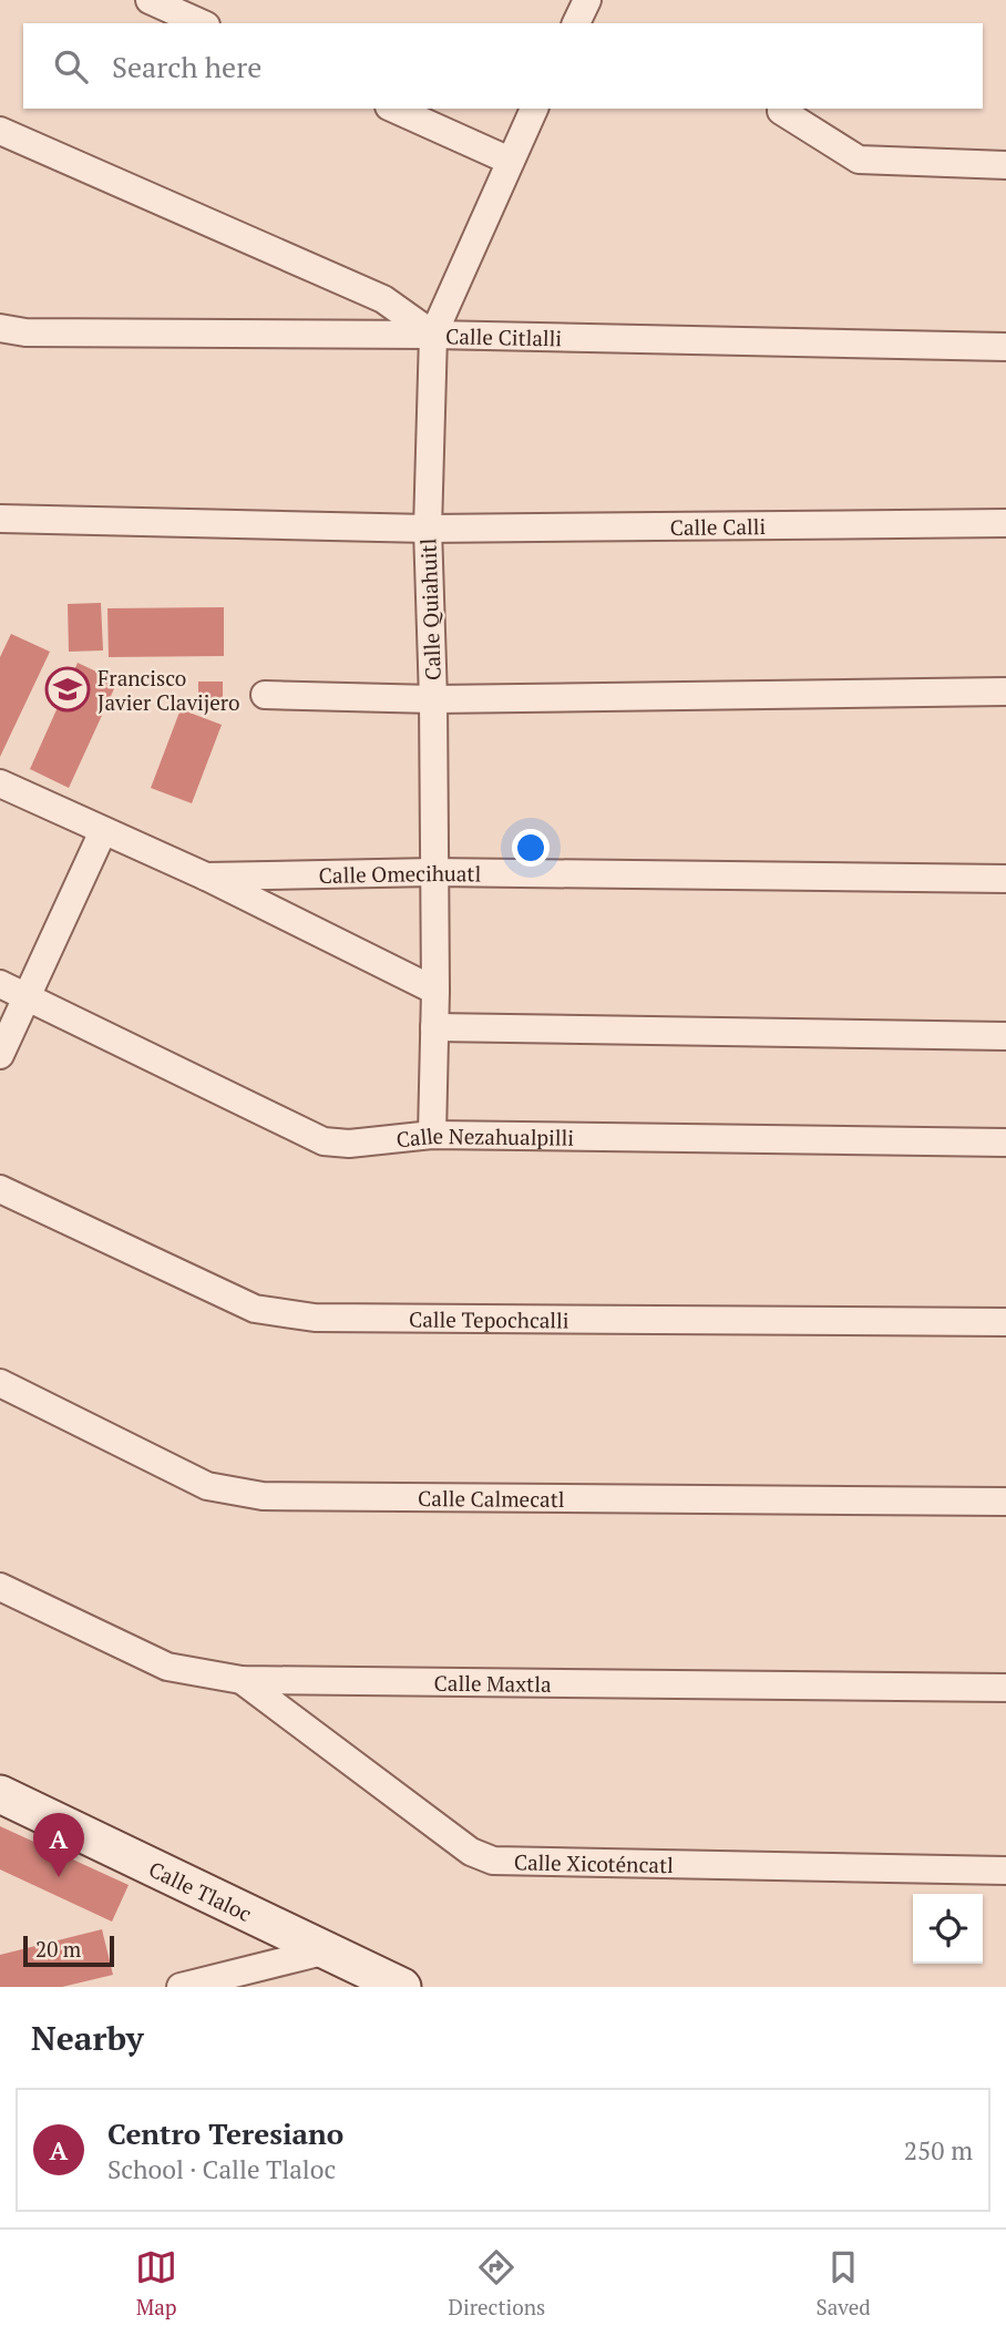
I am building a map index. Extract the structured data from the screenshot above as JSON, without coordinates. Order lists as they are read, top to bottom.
{
  "streets": {
    "street": [
      "Calle Citlalli",
      "Calle Calli",
      "Calle Quiahuitl",
      "Calle Omecihuatl",
      "Calle Nezahualpilli",
      "Calle Tepochcalli",
      "Calle Calmecatl",
      "Calle Maxtla",
      "Calle Xicoténcatl",
      "Calle Tlaloc"
    ]
  },
  "crossings": [
    ["Calle Citlalli", "Calle Quiahuitl"],
    ["Calle Calli", "Calle Quiahuitl"],
    ["Calle Quiahuitl", "Calle Omecihuatl"],
    ["Calle Quiahuitl", "Calle Nezahualpilli"],
    ["Calle Maxtla", "Calle Xicoténcatl"]
  ],
  "places": {
    "school or university": ["Francisco Javier Clavijero"]
  },
  "scale_bar": "20 m",
  "page": {
    "search": "Search here",
    "pins": "A",
    "scale": "20 m",
    "heading": "Nearby",
    "list": [
      {
        "mark": "A",
        "name": "Centro Teresiano",
        "note": "School · Calle Tlaloc",
        "value": "250 m"
      }
    ],
    "nav": ["Map", "Directions", "Saved"]
  }
}
